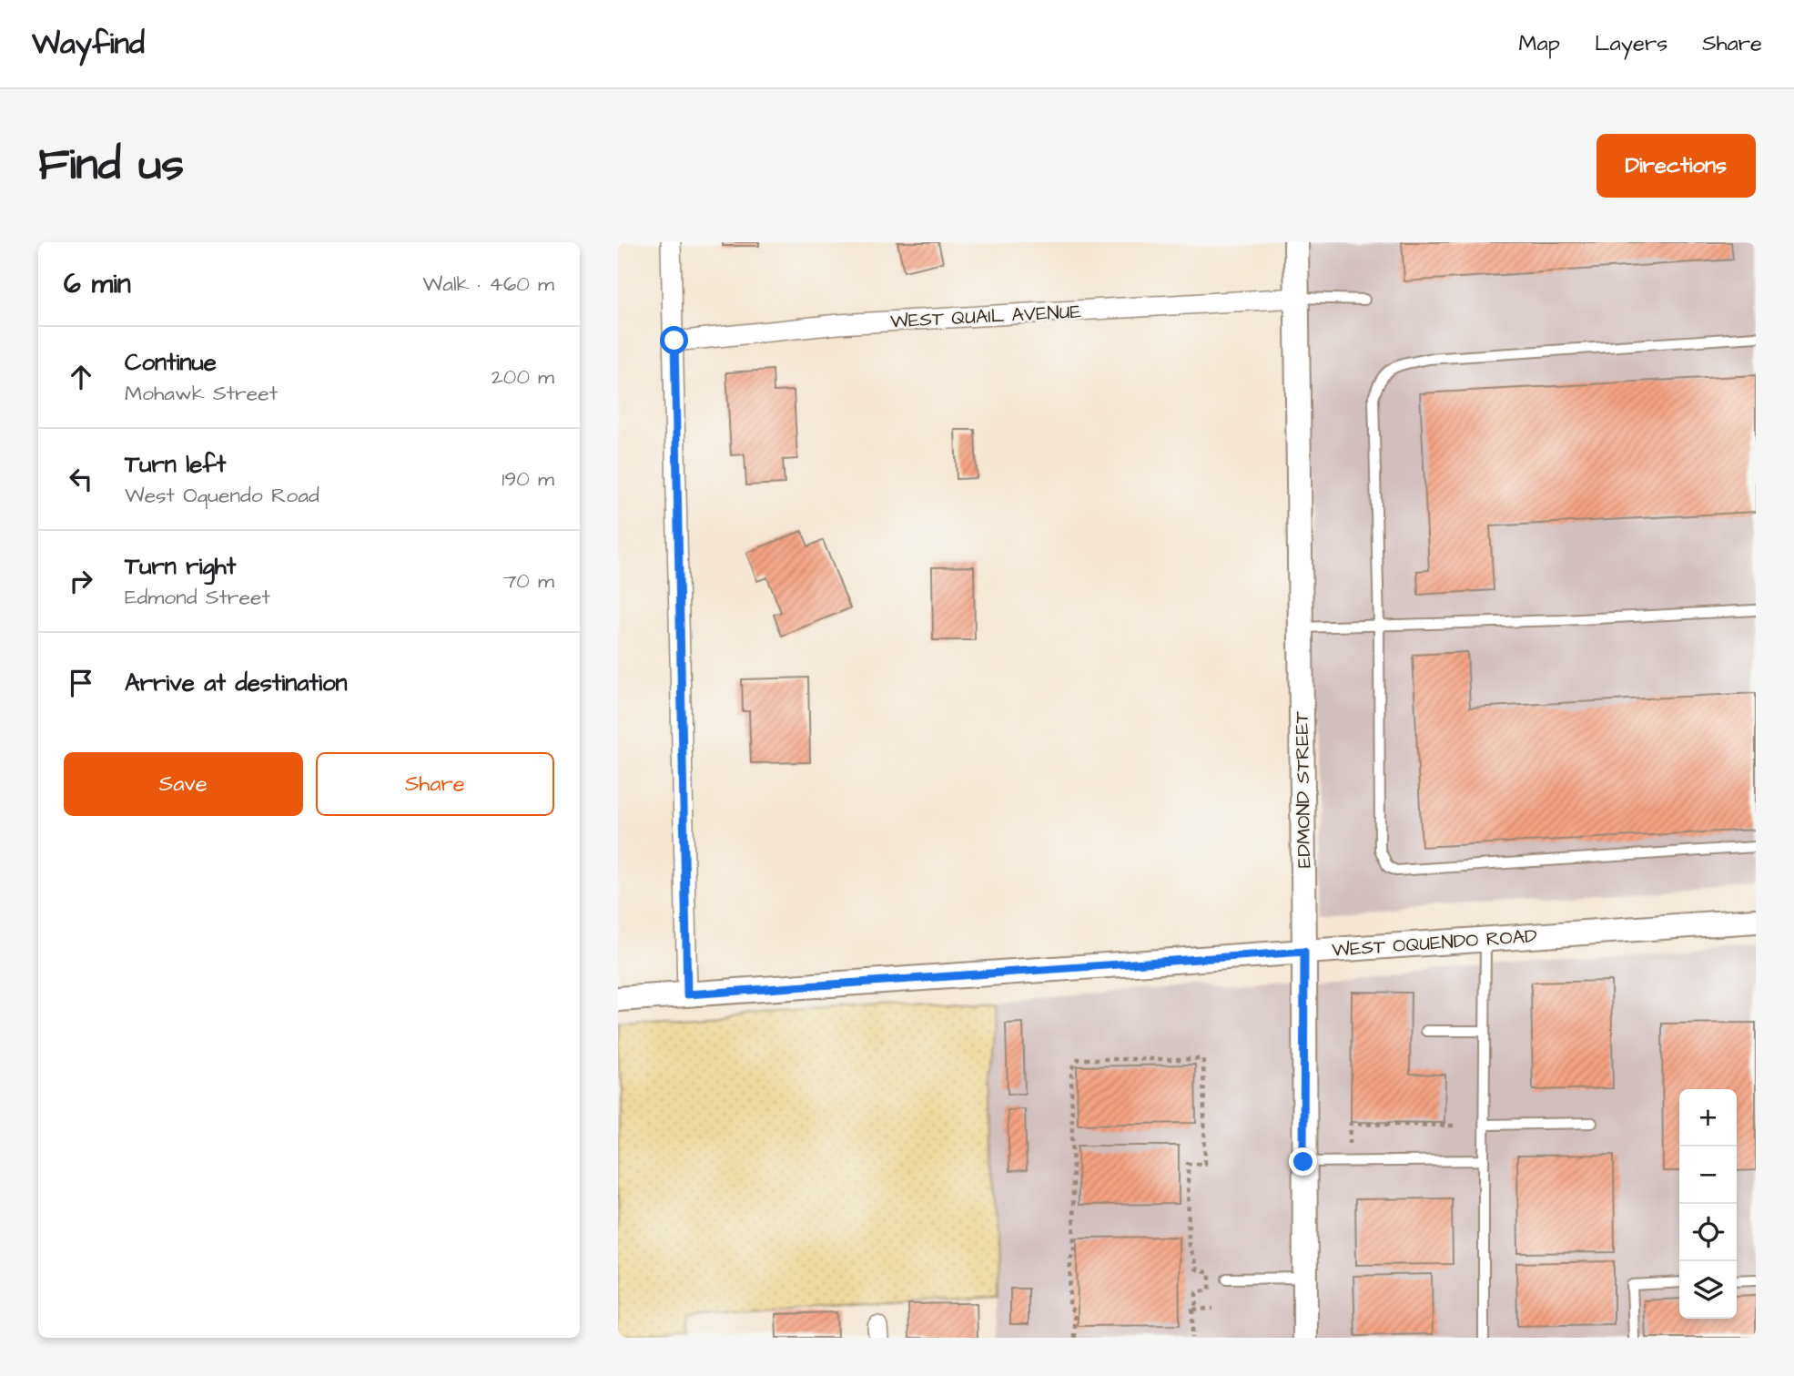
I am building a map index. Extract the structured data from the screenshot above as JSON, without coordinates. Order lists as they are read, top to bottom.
{
  "streets": {
    "street": ["WEST QUAIL AVENUE", "EDMOND STREET", "WEST OQUENDO ROAD"]
  },
  "crossings": [
    ["WEST QUAIL AVENUE", "EDMOND STREET"],
    ["EDMOND STREET", "WEST OQUENDO ROAD"]
  ],
  "page": {
    "header": "Wayfind",
    "nav": ["Map", "Layers", "Share"],
    "buttons": [
      "Directions",
      ["Save", "Share"]
    ],
    "title": "Find us",
    "heading": ["6 min", "Walk · 460 m"],
    "list": [
      ["Continue", "Mohawk Street", "200 m"],
      ["Turn left", "West Oquendo Road", "190 m"],
      ["Turn right", "Edmond Street", "70 m"],
      "Arrive at destination"
    ],
    "map_buttons": ["+", "−"]
  }
}
